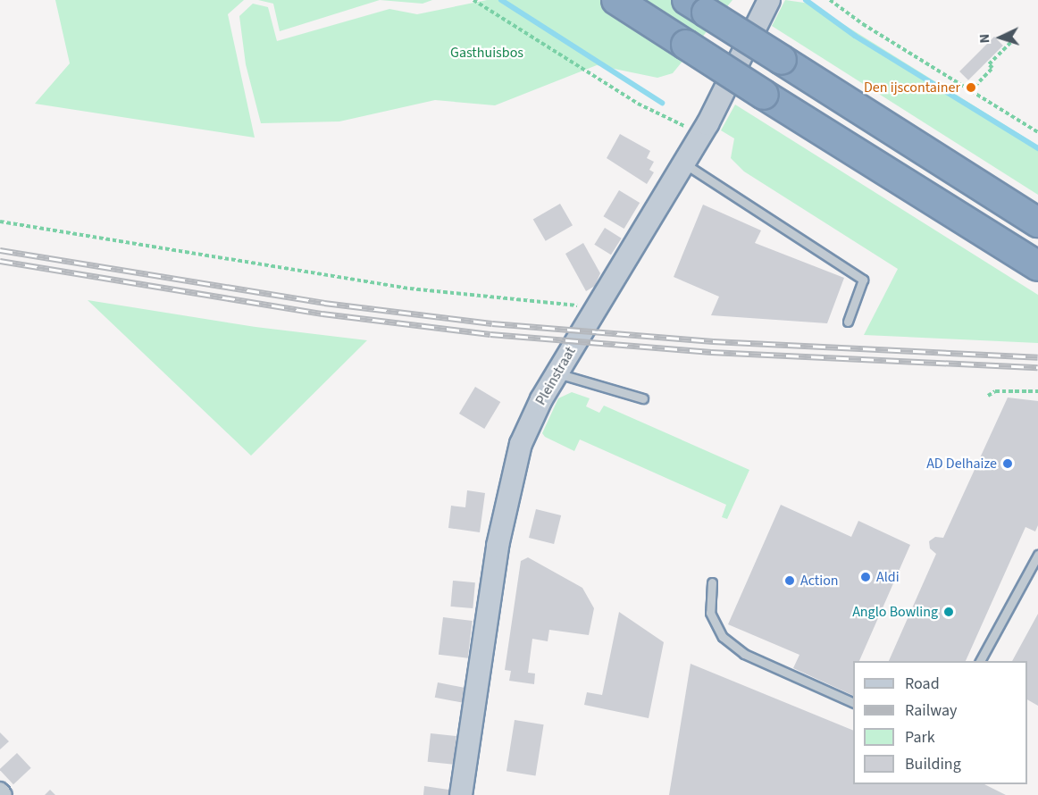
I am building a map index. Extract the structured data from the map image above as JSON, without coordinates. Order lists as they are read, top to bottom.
{
  "streets": {
    "street": ["Pleinstraat"]
  },
  "parks": ["Gasthuisbos"],
  "places": [
    "Den ijscontainer",
    "AD Delhaize",
    "Aldi",
    "Action",
    "Anglo Bowling"
  ],
  "legend": [
    "Road",
    "Railway",
    "Park",
    "Building"
  ],
  "north": "left"
}
